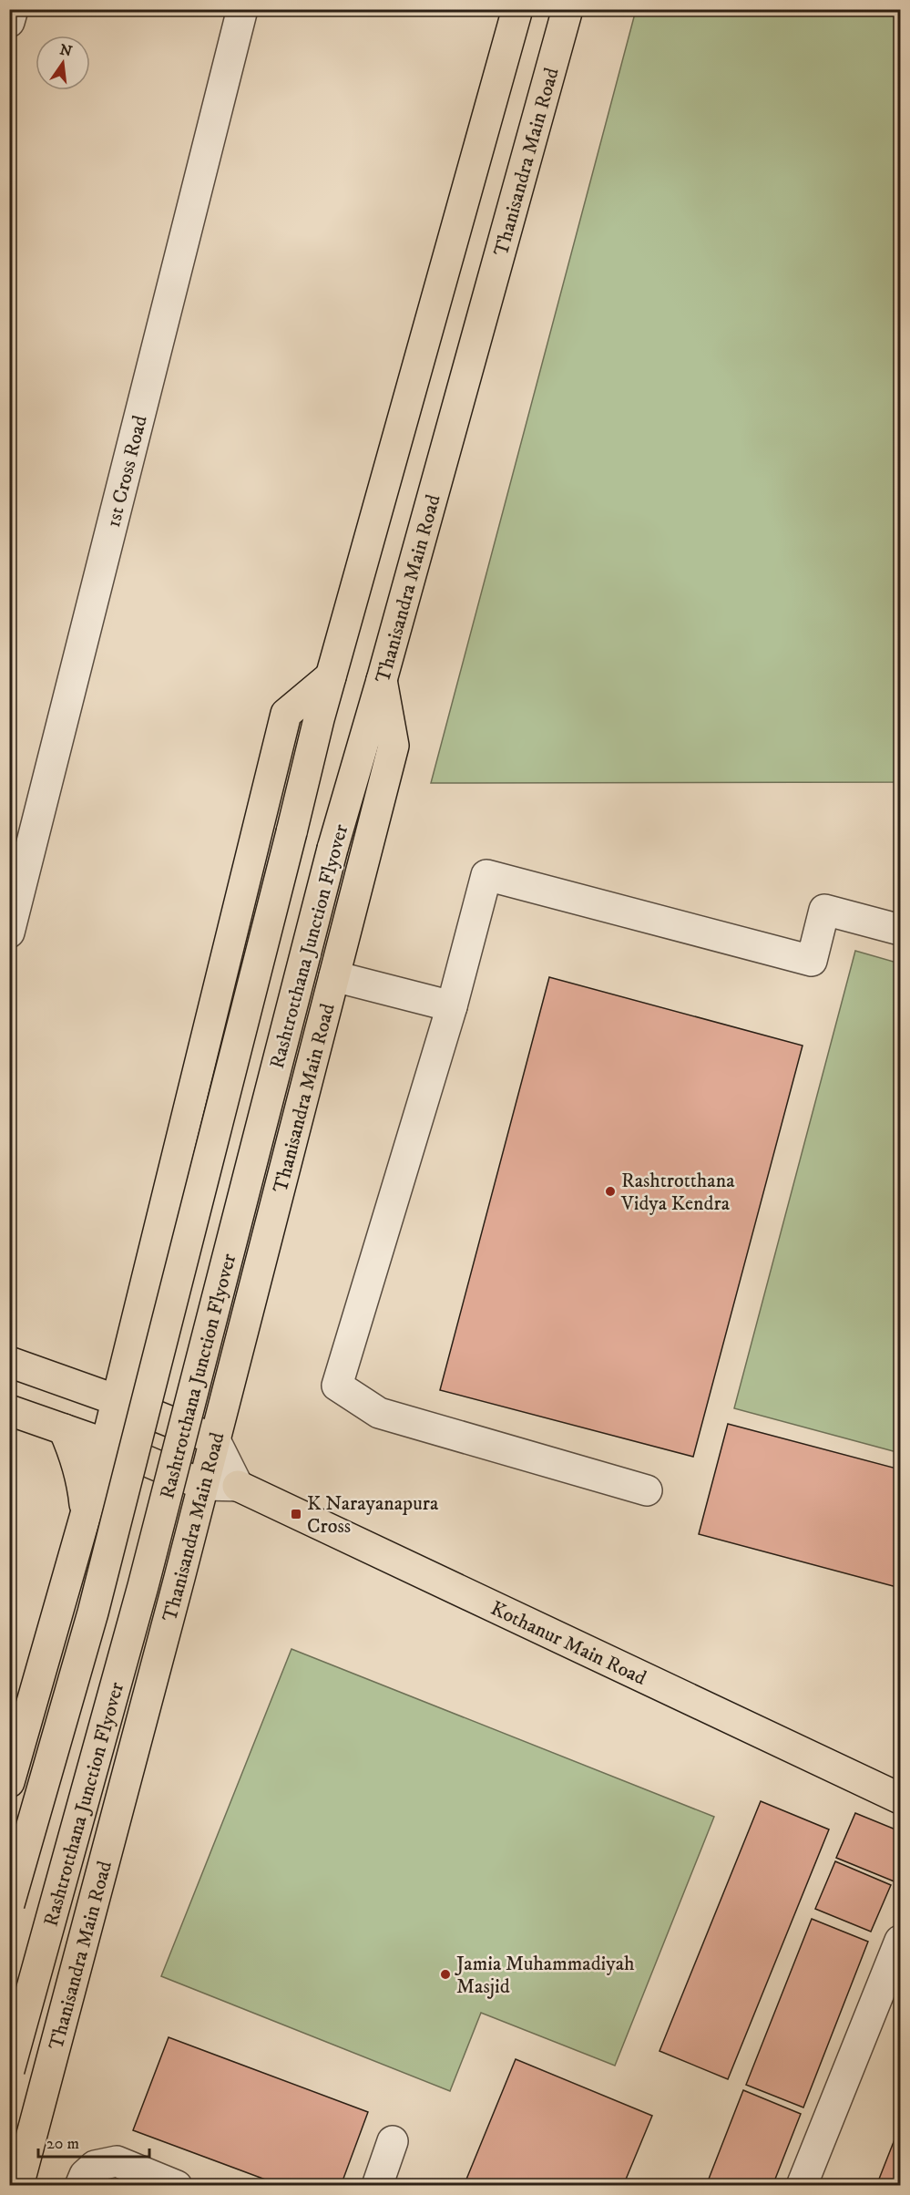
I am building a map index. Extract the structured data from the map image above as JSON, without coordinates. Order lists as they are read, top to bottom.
{
  "streets": {
    "main road": ["Thanisandra Main Road", "Rashtrotthana Junction Flyover", "Kothanur Main Road"],
    "street": ["1st Cross Road"]
  },
  "crossings": [
    ["Thanisandra Main Road", "Rashtrotthana Junction Flyover"]
  ],
  "places": {
    "other": ["Rashtrotthana Vidya Kendra", "Jamia Muhammadiyah Masjid"],
    "transit": ["K Narayanapura Cross"]
  },
  "scale_bar": "20 m",
  "north": "top"
}
